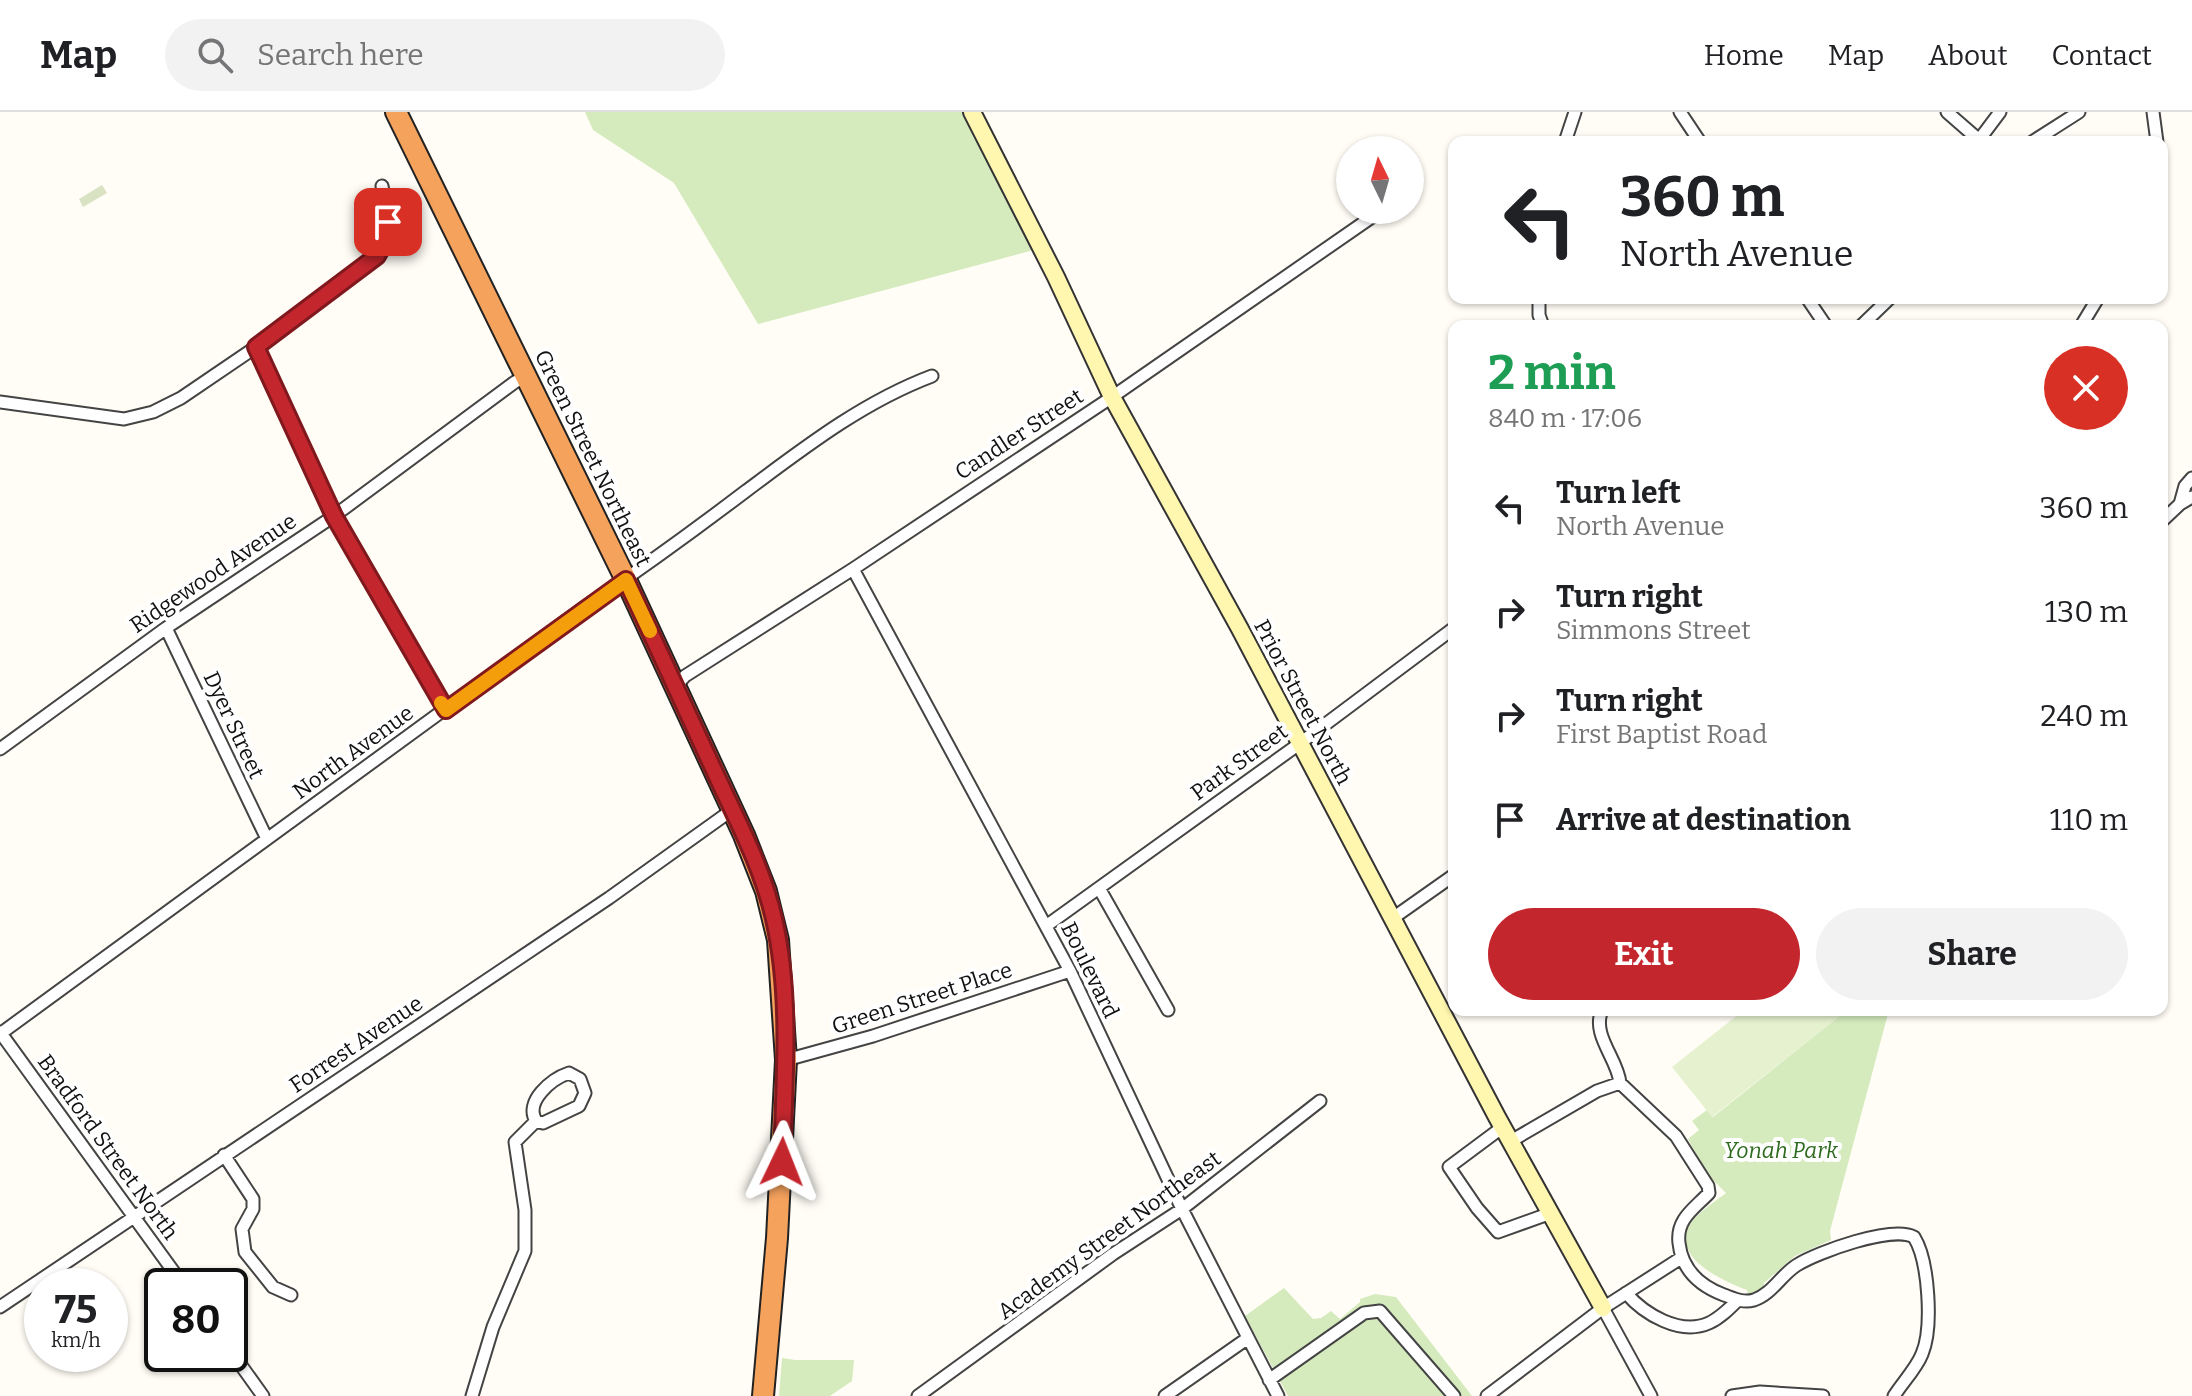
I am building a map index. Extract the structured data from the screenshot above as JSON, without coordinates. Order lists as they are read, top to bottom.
{
  "streets": {
    "highway": ["Green Street Northeast"],
    "street": [
      "Candler Street",
      "Ridgewood Avenue",
      "Prior Street North",
      "Dyer Street",
      "North Avenue",
      "Park Street",
      "Boulevard",
      "Green Street Place",
      "Forrest Avenue",
      "Bradford Street North",
      "Academy Street Northeast"
    ]
  },
  "crossings": [
    ["Candler Street", "Green Street Northeast"],
    ["Candler Street", "Prior Street North"],
    ["Candler Street", "Boulevard"],
    ["Green Street Northeast", "Ridgewood Avenue"],
    ["Green Street Northeast", "North Avenue"],
    ["Green Street Northeast", "Green Street Place"],
    ["Green Street Northeast", "Forrest Avenue"],
    ["Ridgewood Avenue", "Dyer Street"],
    ["Prior Street North", "Park Street"],
    ["Dyer Street", "North Avenue"],
    ["North Avenue", "Bradford Street North"],
    ["Park Street", "Boulevard"],
    ["Boulevard", "Green Street Place"],
    ["Boulevard", "Academy Street Northeast"],
    ["Forrest Avenue", "Bradford Street North"]
  ],
  "parks": ["Yonah Park"],
  "north": "top",
  "page": {
    "header": "Map",
    "search": "Search here",
    "nav": [
      "Home",
      "Map",
      "About",
      "Contact"
    ],
    "turn": ["360 m", "North Avenue"],
    "heading": ["2 min", "840 m · 17:06"],
    "list": [
      {
        "name": "Turn left",
        "note": "North Avenue",
        "value": "360 m"
      },
      {
        "name": "Turn right",
        "note": "Simmons Street",
        "value": "130 m"
      },
      {
        "name": "Turn right",
        "note": "First Baptist Road",
        "value": "240 m"
      },
      {
        "name": "Arrive at destination",
        "value": "110 m"
      }
    ],
    "buttons": ["Exit", "Share"],
    "speed": "75 km/h",
    "limit": "80"
  }
}
